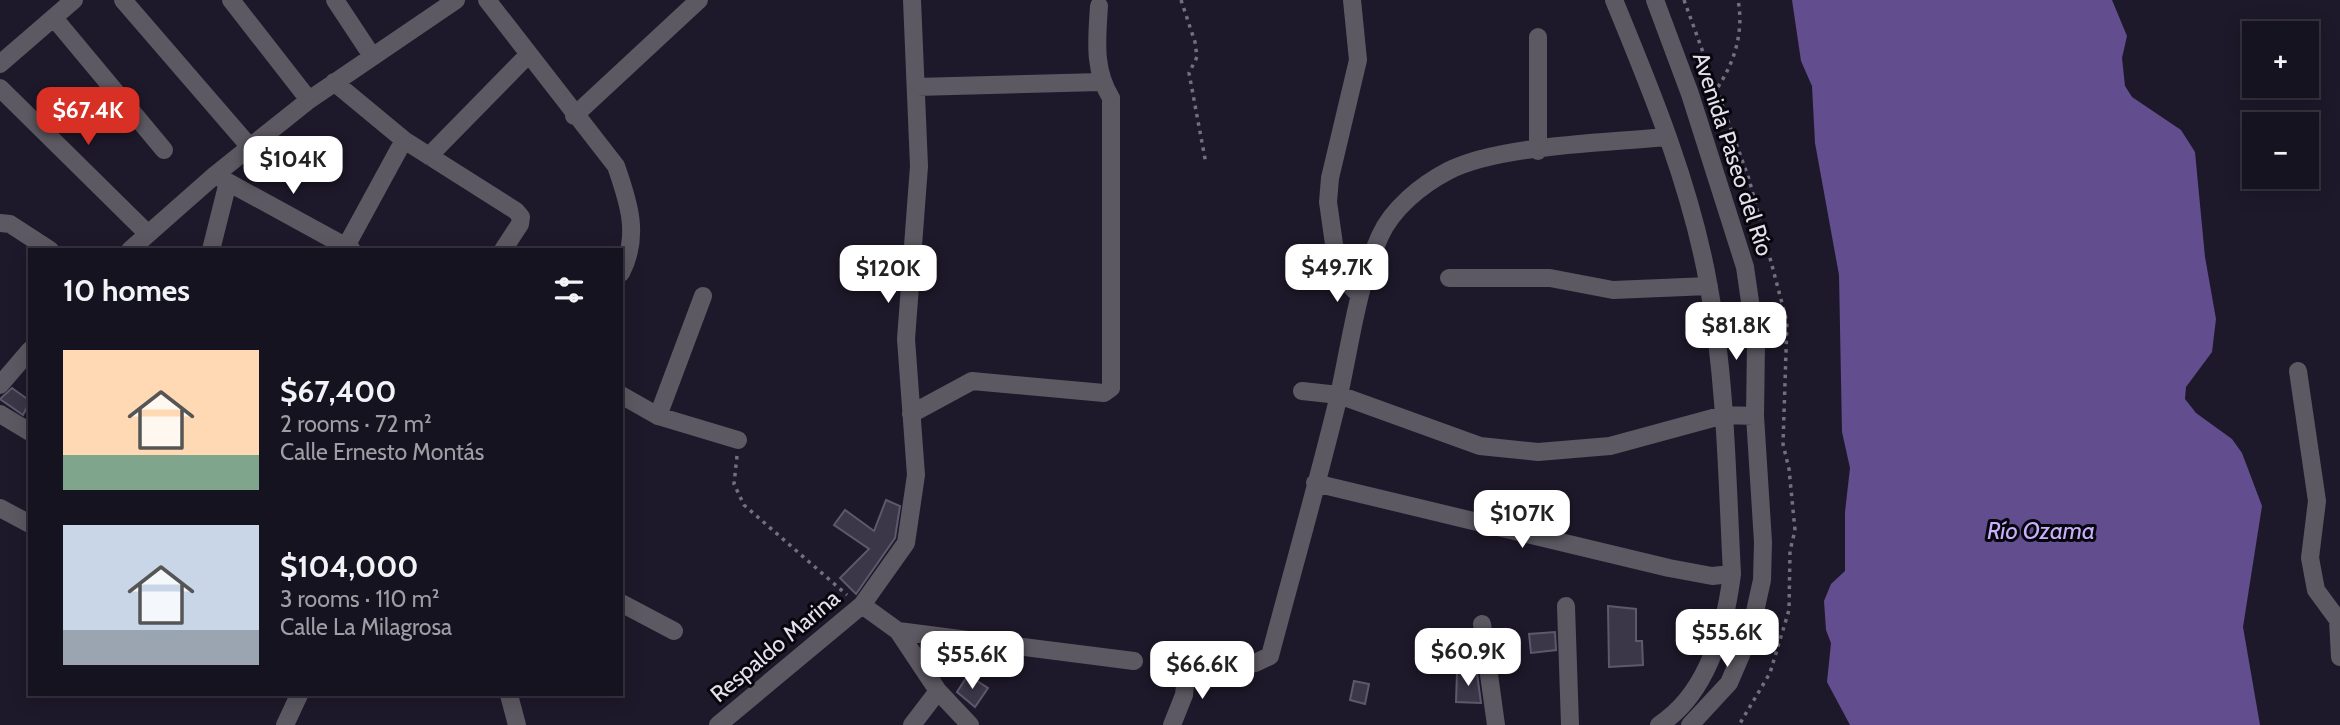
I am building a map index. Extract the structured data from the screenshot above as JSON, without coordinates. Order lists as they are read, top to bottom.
{
  "streets": {
    "street": ["Avenida Paseo del Río", "Respaldo Marina"]
  },
  "water": ["Río Ozama"],
  "page": {
    "map_buttons": ["+", "−"],
    "price": [
      "$67.4K",
      "$104K",
      "$49.7K",
      "$120K",
      "$81.8K",
      "$107K",
      "$55.6K",
      "$60.9K",
      "$55.6K",
      "$66.6K"
    ],
    "heading": "10 homes",
    "list": [
      {
        "name": "$67,400",
        "note": "2 rooms · 72 m² · Calle Ernesto Montás"
      },
      {
        "name": "$104,000",
        "note": "3 rooms · 110 m² · Calle La Milagrosa"
      }
    ]
  }
}
